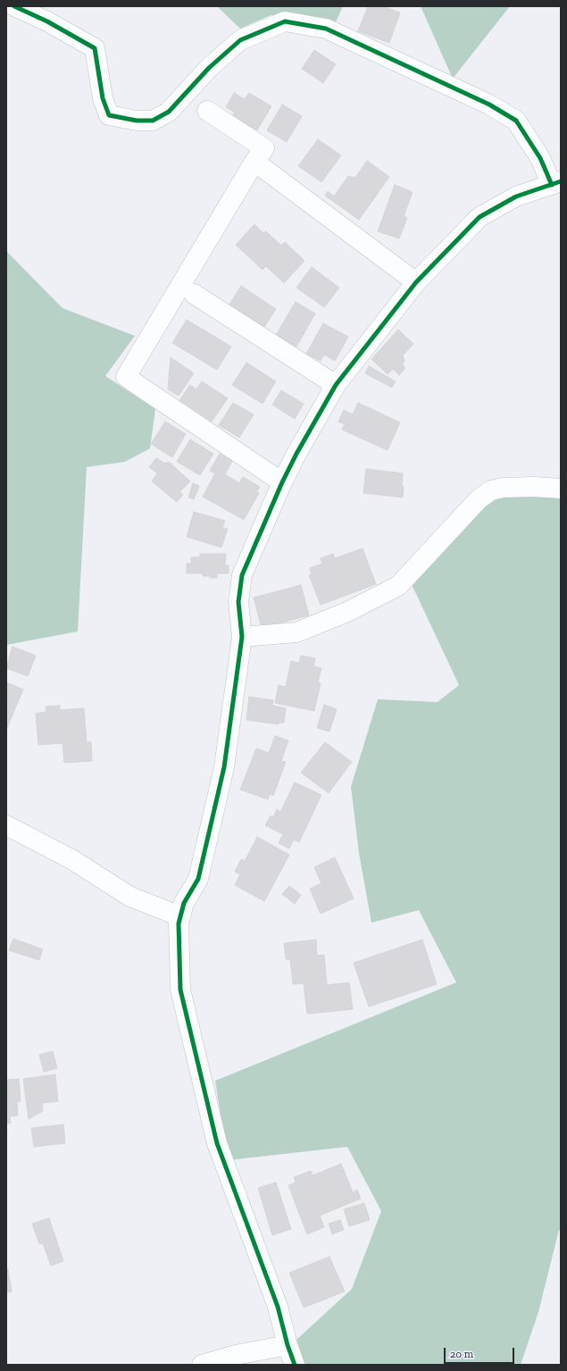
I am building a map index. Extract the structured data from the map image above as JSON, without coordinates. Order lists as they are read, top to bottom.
{
  "scale_bar": "20 m"
}
